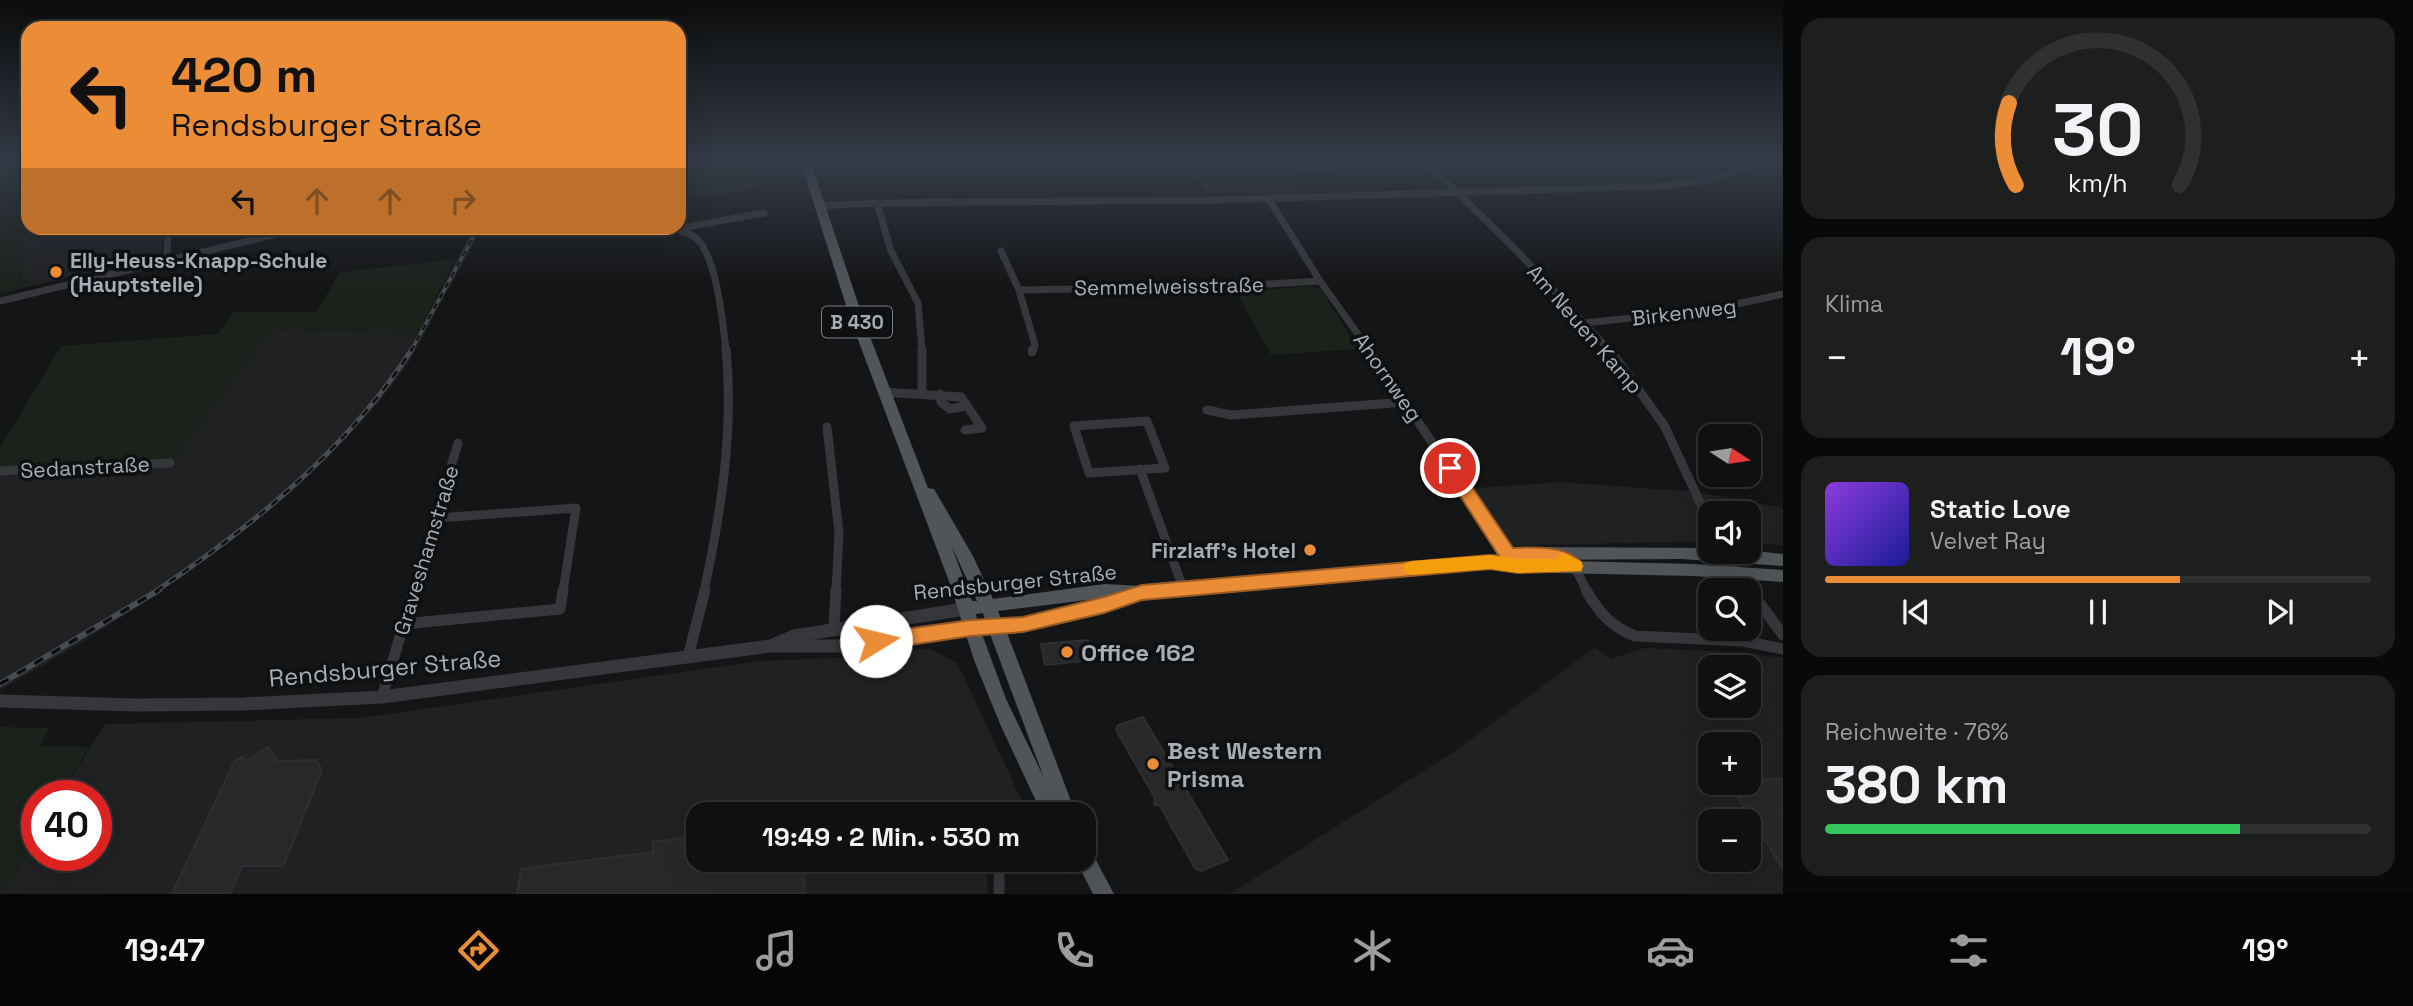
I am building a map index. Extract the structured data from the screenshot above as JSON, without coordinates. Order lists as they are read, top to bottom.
{
  "streets": {
    "main road": ["B 430", "Rendsburger Straße"],
    "street": [
      "Semmelweisstraße",
      "Birkenweg",
      "Am Neuen Kamp",
      "Ahornweg",
      "Sedanstraße",
      "Graveshamstraße"
    ]
  },
  "crossings": [
    ["Semmelweisstraße", "Ahornweg"],
    ["Birkenweg", "Am Neuen Kamp"],
    ["B 430", "Rendsburger Straße"],
    ["Ahornweg", "Rendsburger Straße"],
    ["Graveshamstraße", "Rendsburger Straße"]
  ],
  "places": [
    "Elly-Heuss-Knapp-Schule (Hauptstelle)",
    "Firzlaff's Hotel",
    "Office 162",
    "Best Western Prisma"
  ],
  "north": "right",
  "page": {
    "turn": ["420 m", "Rendsburger Straße"],
    "tile": [
      "Klima",
      ["Reichweite · 76%", "380 km"]
    ],
    "heat": ["−", "19°", "+"],
    "map_buttons": ["+", "−"],
    "song": ["Static Love", "Velvet Ray"],
    "limit": "40",
    "trip": "19:49 · 2 Min. · 530 m",
    "tabs": ["19:47", "19°"],
    "gauge": ["30", "km/h"]
  }
}
